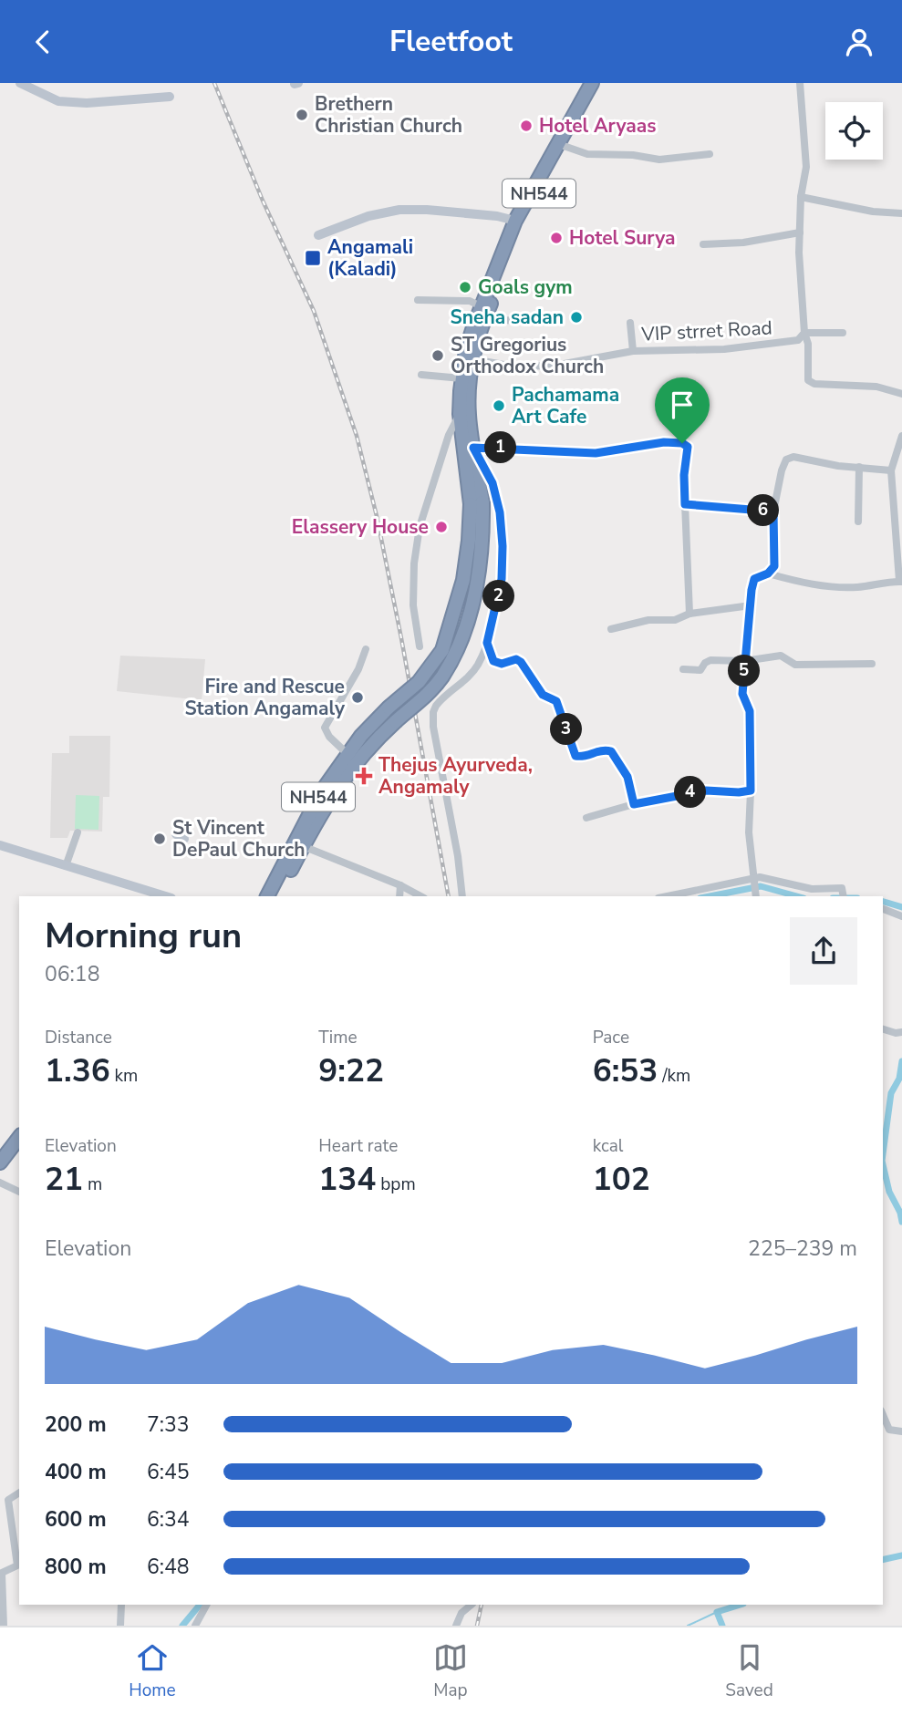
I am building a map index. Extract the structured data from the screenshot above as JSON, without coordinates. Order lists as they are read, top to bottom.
{
  "streets": {
    "highway": ["NH544"],
    "street": ["VIP strret Road"]
  },
  "crossings": [
    ["NH544", "VIP strret Road"]
  ],
  "places": {
    "other": [
      "Brethern Christian Church",
      "Hotel Aryaas",
      "Hotel Surya",
      "Goals gym",
      "Sneha sadan",
      "ST Gregorius Orthodox Church",
      "Pachamama Art Cafe",
      "Elassery House",
      "Fire and Rescue Station Angamaly",
      "St Vincent DePaul Church"
    ],
    "transit": ["Angamali (Kaladi)"],
    "health": ["Thejus Ayurveda, Angamaly"]
  },
  "page": {
    "header": "Fleetfoot",
    "pins": [
      "1",
      "6",
      "2",
      "5",
      "3",
      "4"
    ],
    "heading": ["Morning run", "06:18"],
    "stats": [
      ["Distance", "1.36 km"],
      ["Time", "9:22"],
      ["Pace", "6:53 /km"],
      ["Elevation", "21 m"],
      ["Heart rate", "134 bpm"],
      ["kcal", "102"]
    ],
    "chart": ["Elevation", "225–239 m"],
    "list": [
      {
        "name": "200 m",
        "note": "7:33"
      },
      {
        "name": "400 m",
        "note": "6:45"
      },
      {
        "name": "600 m",
        "note": "6:34"
      },
      {
        "name": "800 m",
        "note": "6:48"
      }
    ],
    "tabs": ["Home", "Map", "Saved"]
  }
}
